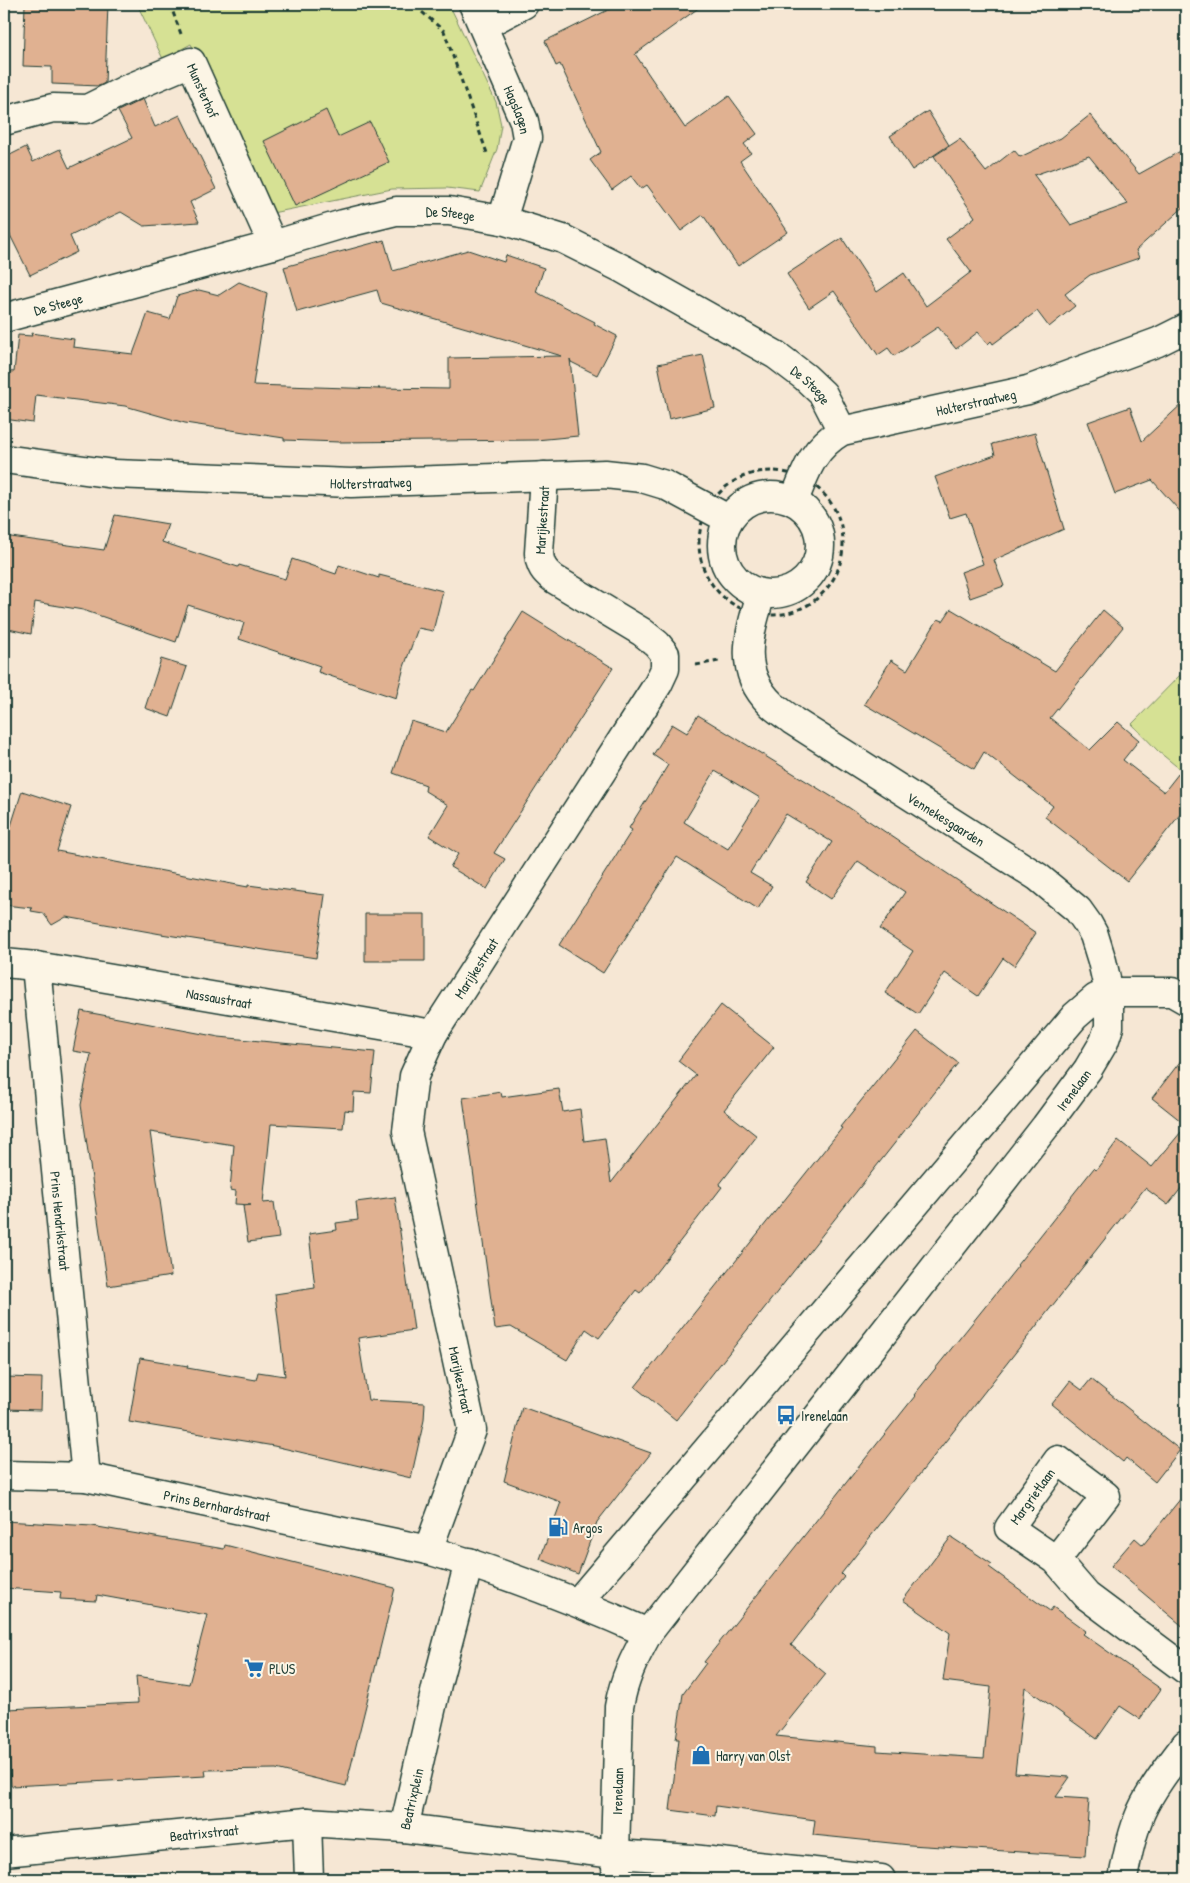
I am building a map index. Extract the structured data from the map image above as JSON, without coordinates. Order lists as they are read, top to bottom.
{
  "streets": {
    "street": [
      "Munsterhof",
      "Hagslagen",
      "De Steege",
      "Holterstraatweg",
      "Marijkestraat",
      "Vennekesgaarden",
      "Nassaustraat",
      "Irenelaan",
      "Prins Hendrikstraat",
      "Prins Bernhardstraat",
      "Beatrixplein",
      "Beatrixstraat"
    ]
  },
  "crossings": [
    ["Munsterhof", "De Steege"],
    ["Hagslagen", "De Steege"],
    ["De Steege", "Holterstraatweg"],
    ["Holterstraatweg", "Marijkestraat"],
    ["Holterstraatweg", "Vennekesgaarden"],
    ["Marijkestraat", "Nassaustraat"],
    ["Marijkestraat", "Prins Bernhardstraat"],
    ["Vennekesgaarden", "Irenelaan"],
    ["Nassaustraat", "Prins Hendrikstraat"],
    ["Irenelaan", "Beatrixplein"],
    ["Prins Hendrikstraat", "Prins Bernhardstraat"],
    ["Beatrixplein", "Beatrixstraat"]
  ],
  "places": {
    "bus stop": ["Irenelaan"],
    "fuel station": ["Argos"],
    "supermarket": ["PLUS"],
    "shop": ["Harry van Olst"]
  }
}
